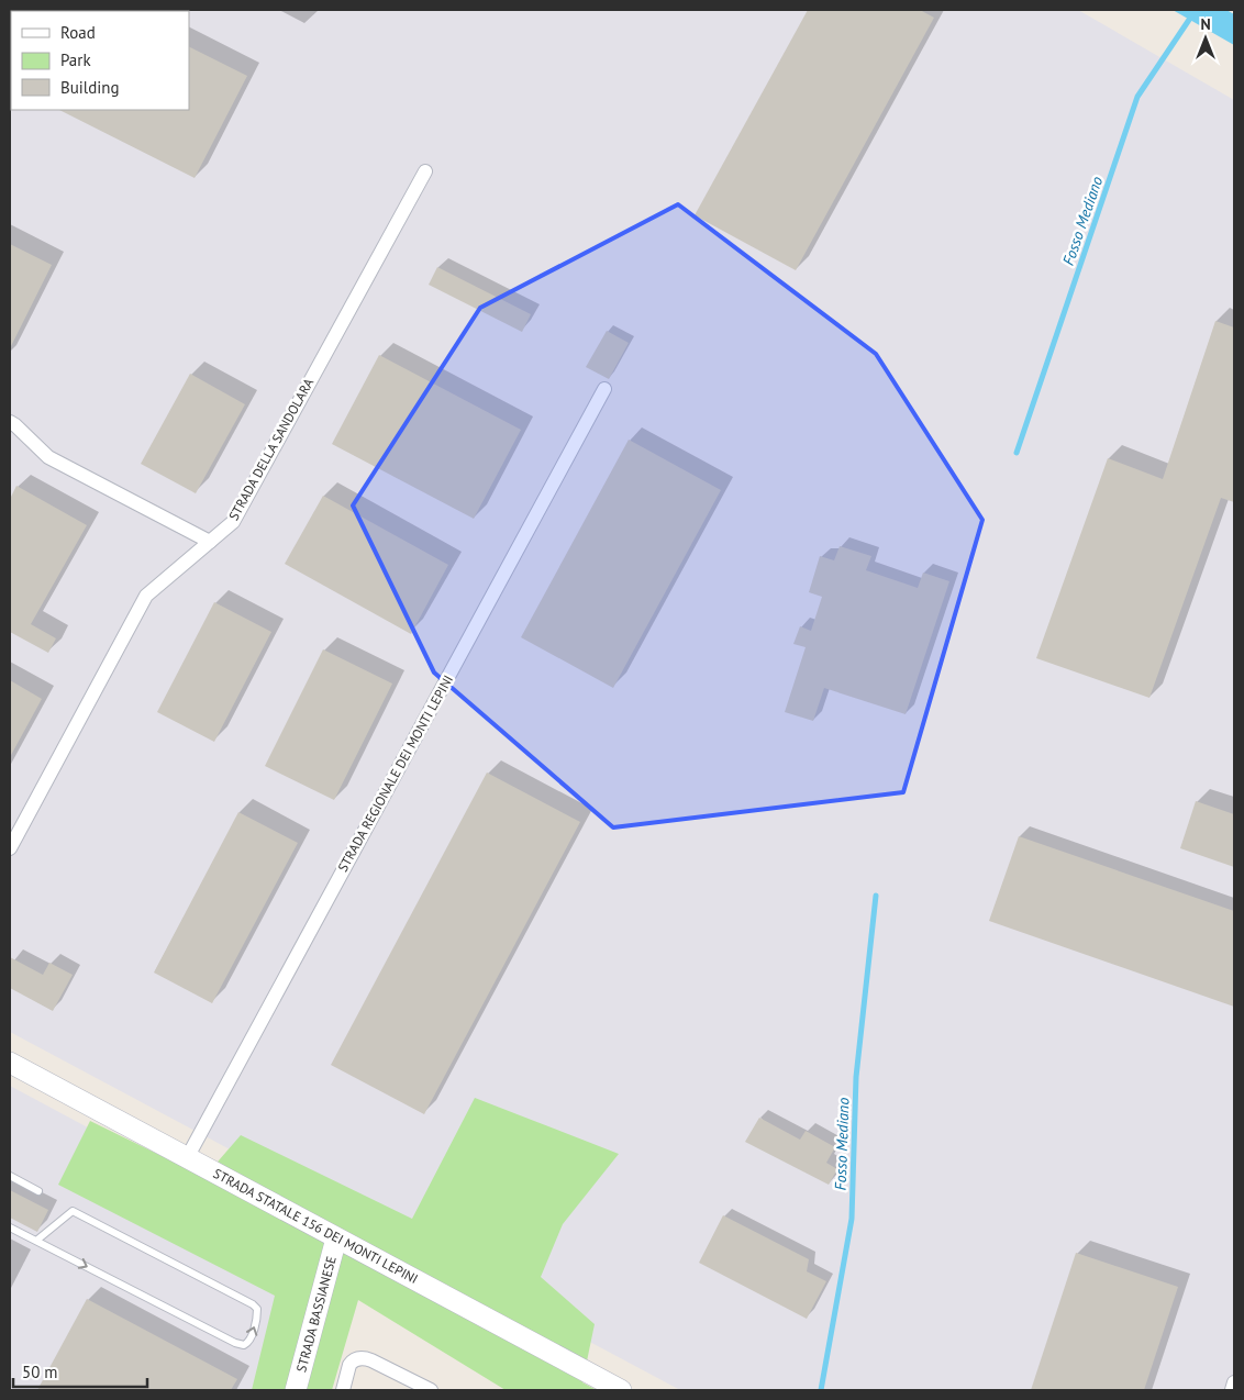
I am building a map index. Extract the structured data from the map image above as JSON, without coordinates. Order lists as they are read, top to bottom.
{
  "streets": {
    "main road": ["STRADA STATALE 156 DEI MONTI LEPINI", "STRADA BASSIANESE"],
    "street": ["STRADA DELLA SANDOLARA", "STRADA REGIONALE DEI MONTI LEPINI"]
  },
  "crossings": [
    ["STRADA REGIONALE DEI MONTI LEPINI", "STRADA STATALE 156 DEI MONTI LEPINI"],
    ["STRADA STATALE 156 DEI MONTI LEPINI", "STRADA BASSIANESE"]
  ],
  "water": ["Fosso Mediano"],
  "legend": ["Road", "Park", "Building"],
  "scale_bar": "50 m",
  "north": "top"
}
